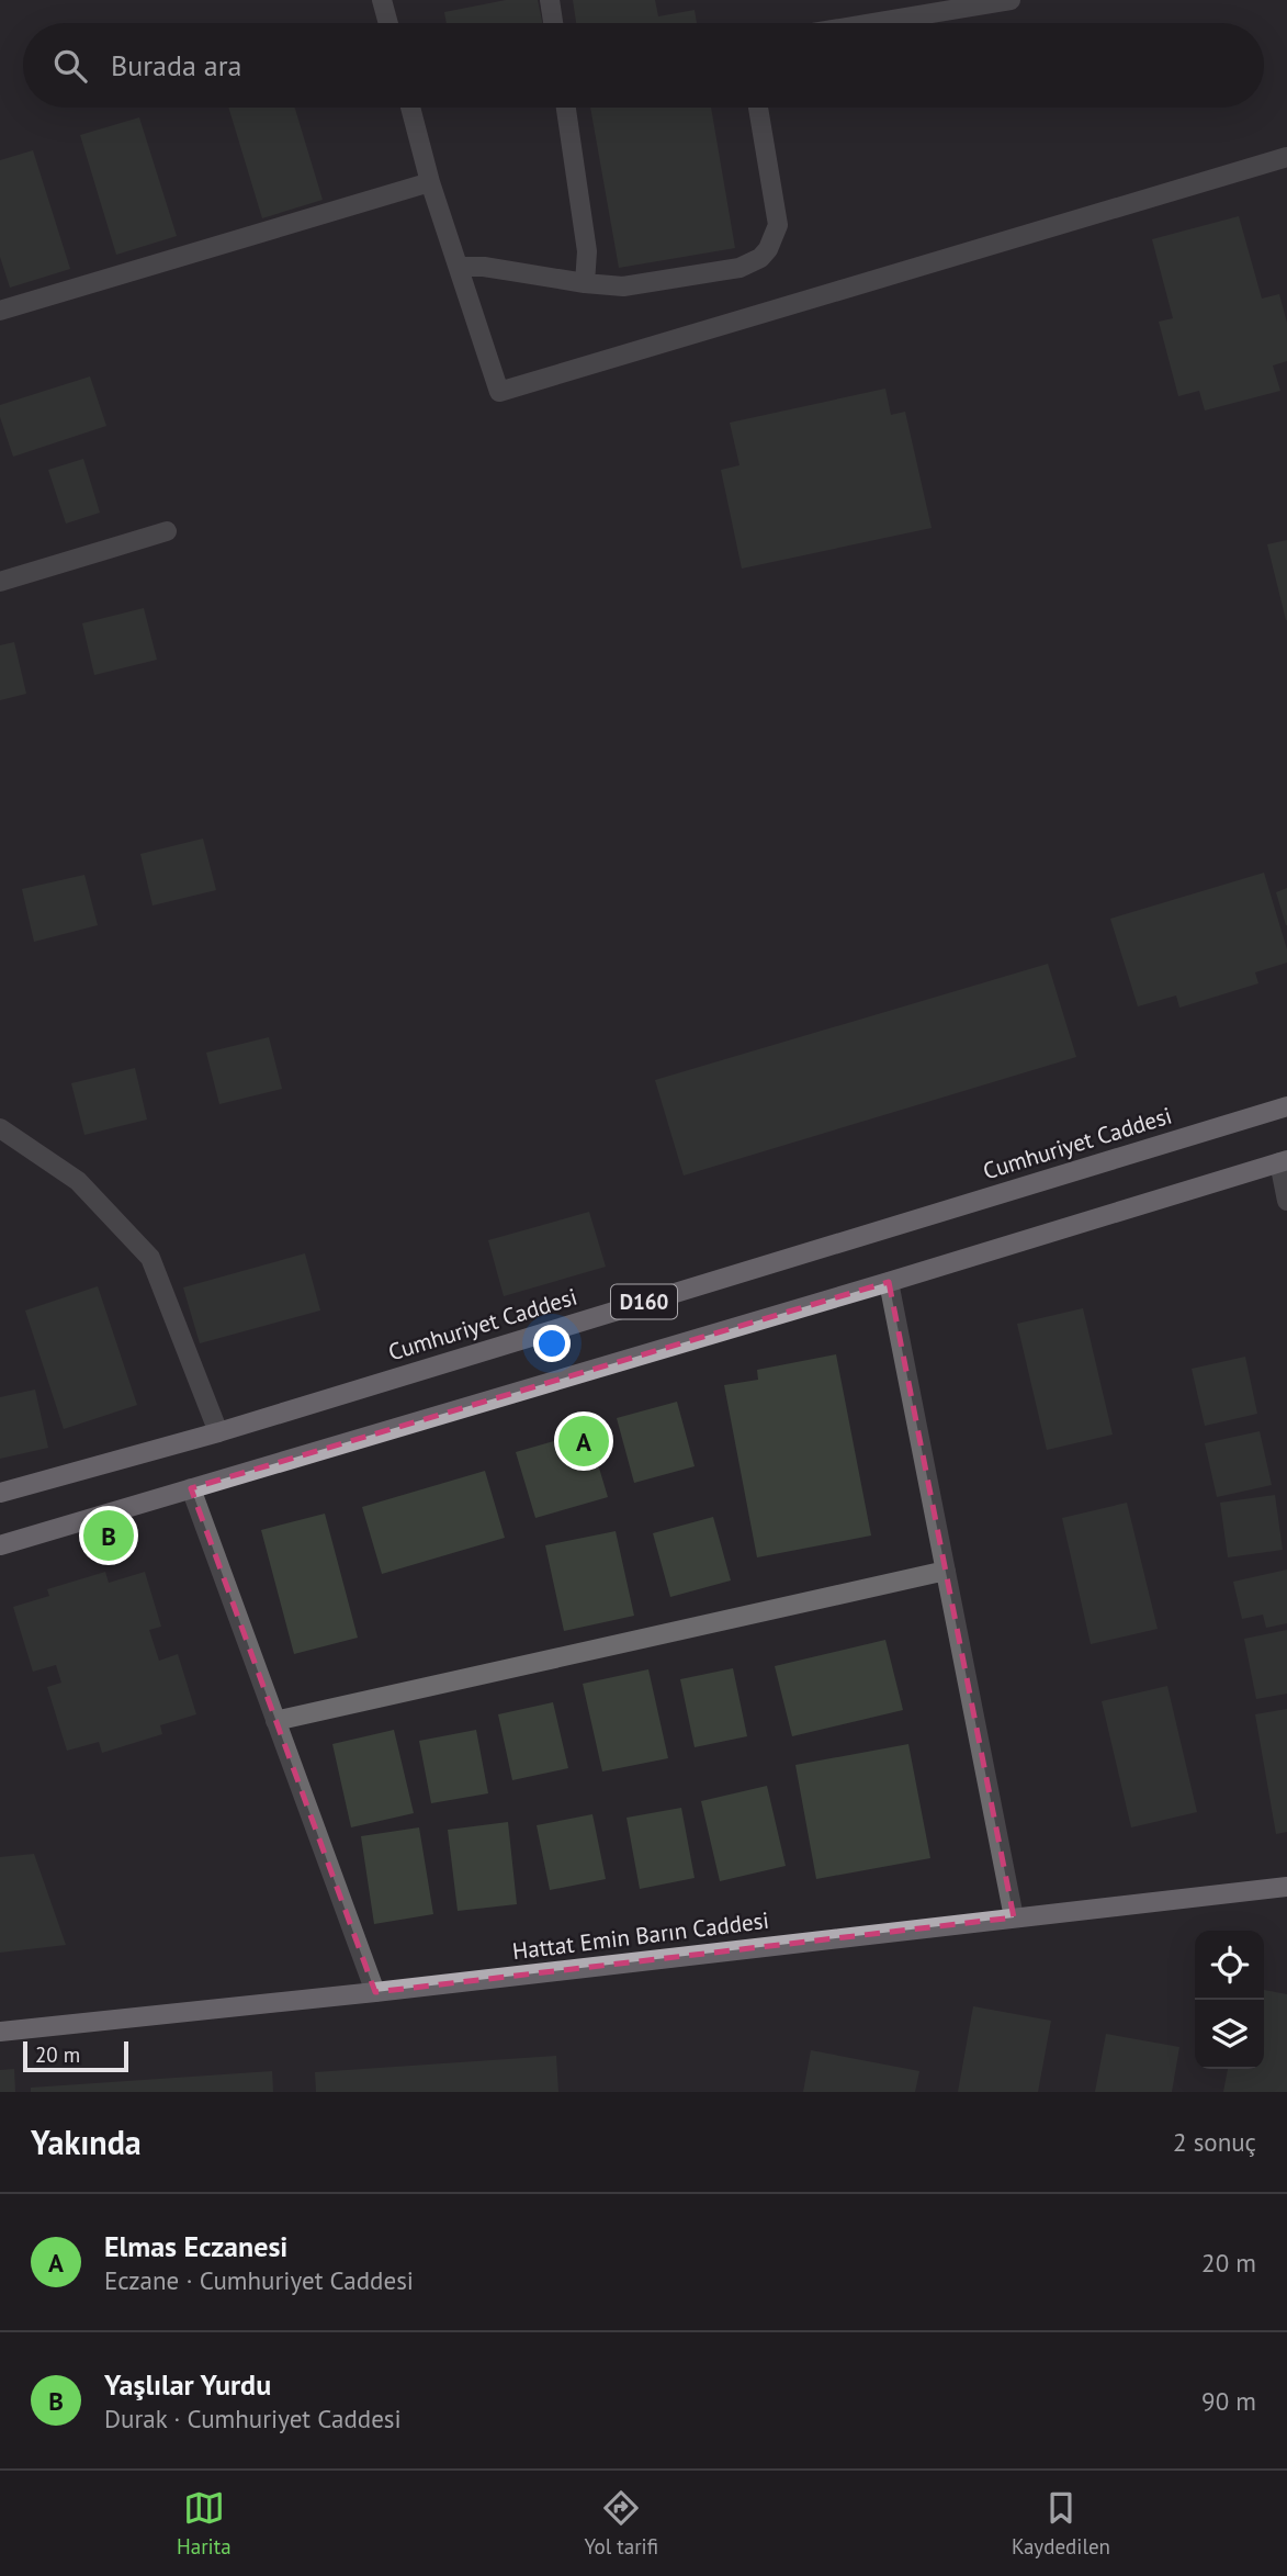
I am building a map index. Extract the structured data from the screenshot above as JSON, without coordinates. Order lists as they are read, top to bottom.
{
  "streets": {
    "main road": ["Cumhuriyet Caddesi", "D160", "Hattat Emin Barın Caddesi"]
  },
  "scale_bar": "20 m",
  "page": {
    "search": "Burada ara",
    "pins": ["A", "B"],
    "scale": "20 m",
    "heading": ["Yakında", "2 sonuç"],
    "list": [
      {
        "mark": "A",
        "name": "Elmas Eczanesi",
        "note": "Eczane · Cumhuriyet Caddesi",
        "value": "20 m"
      },
      {
        "mark": "B",
        "name": "Yaşlılar Yurdu",
        "note": "Durak · Cumhuriyet Caddesi",
        "value": "90 m"
      }
    ],
    "nav": ["Harita", "Yol tarifi", "Kaydedilen"]
  }
}
